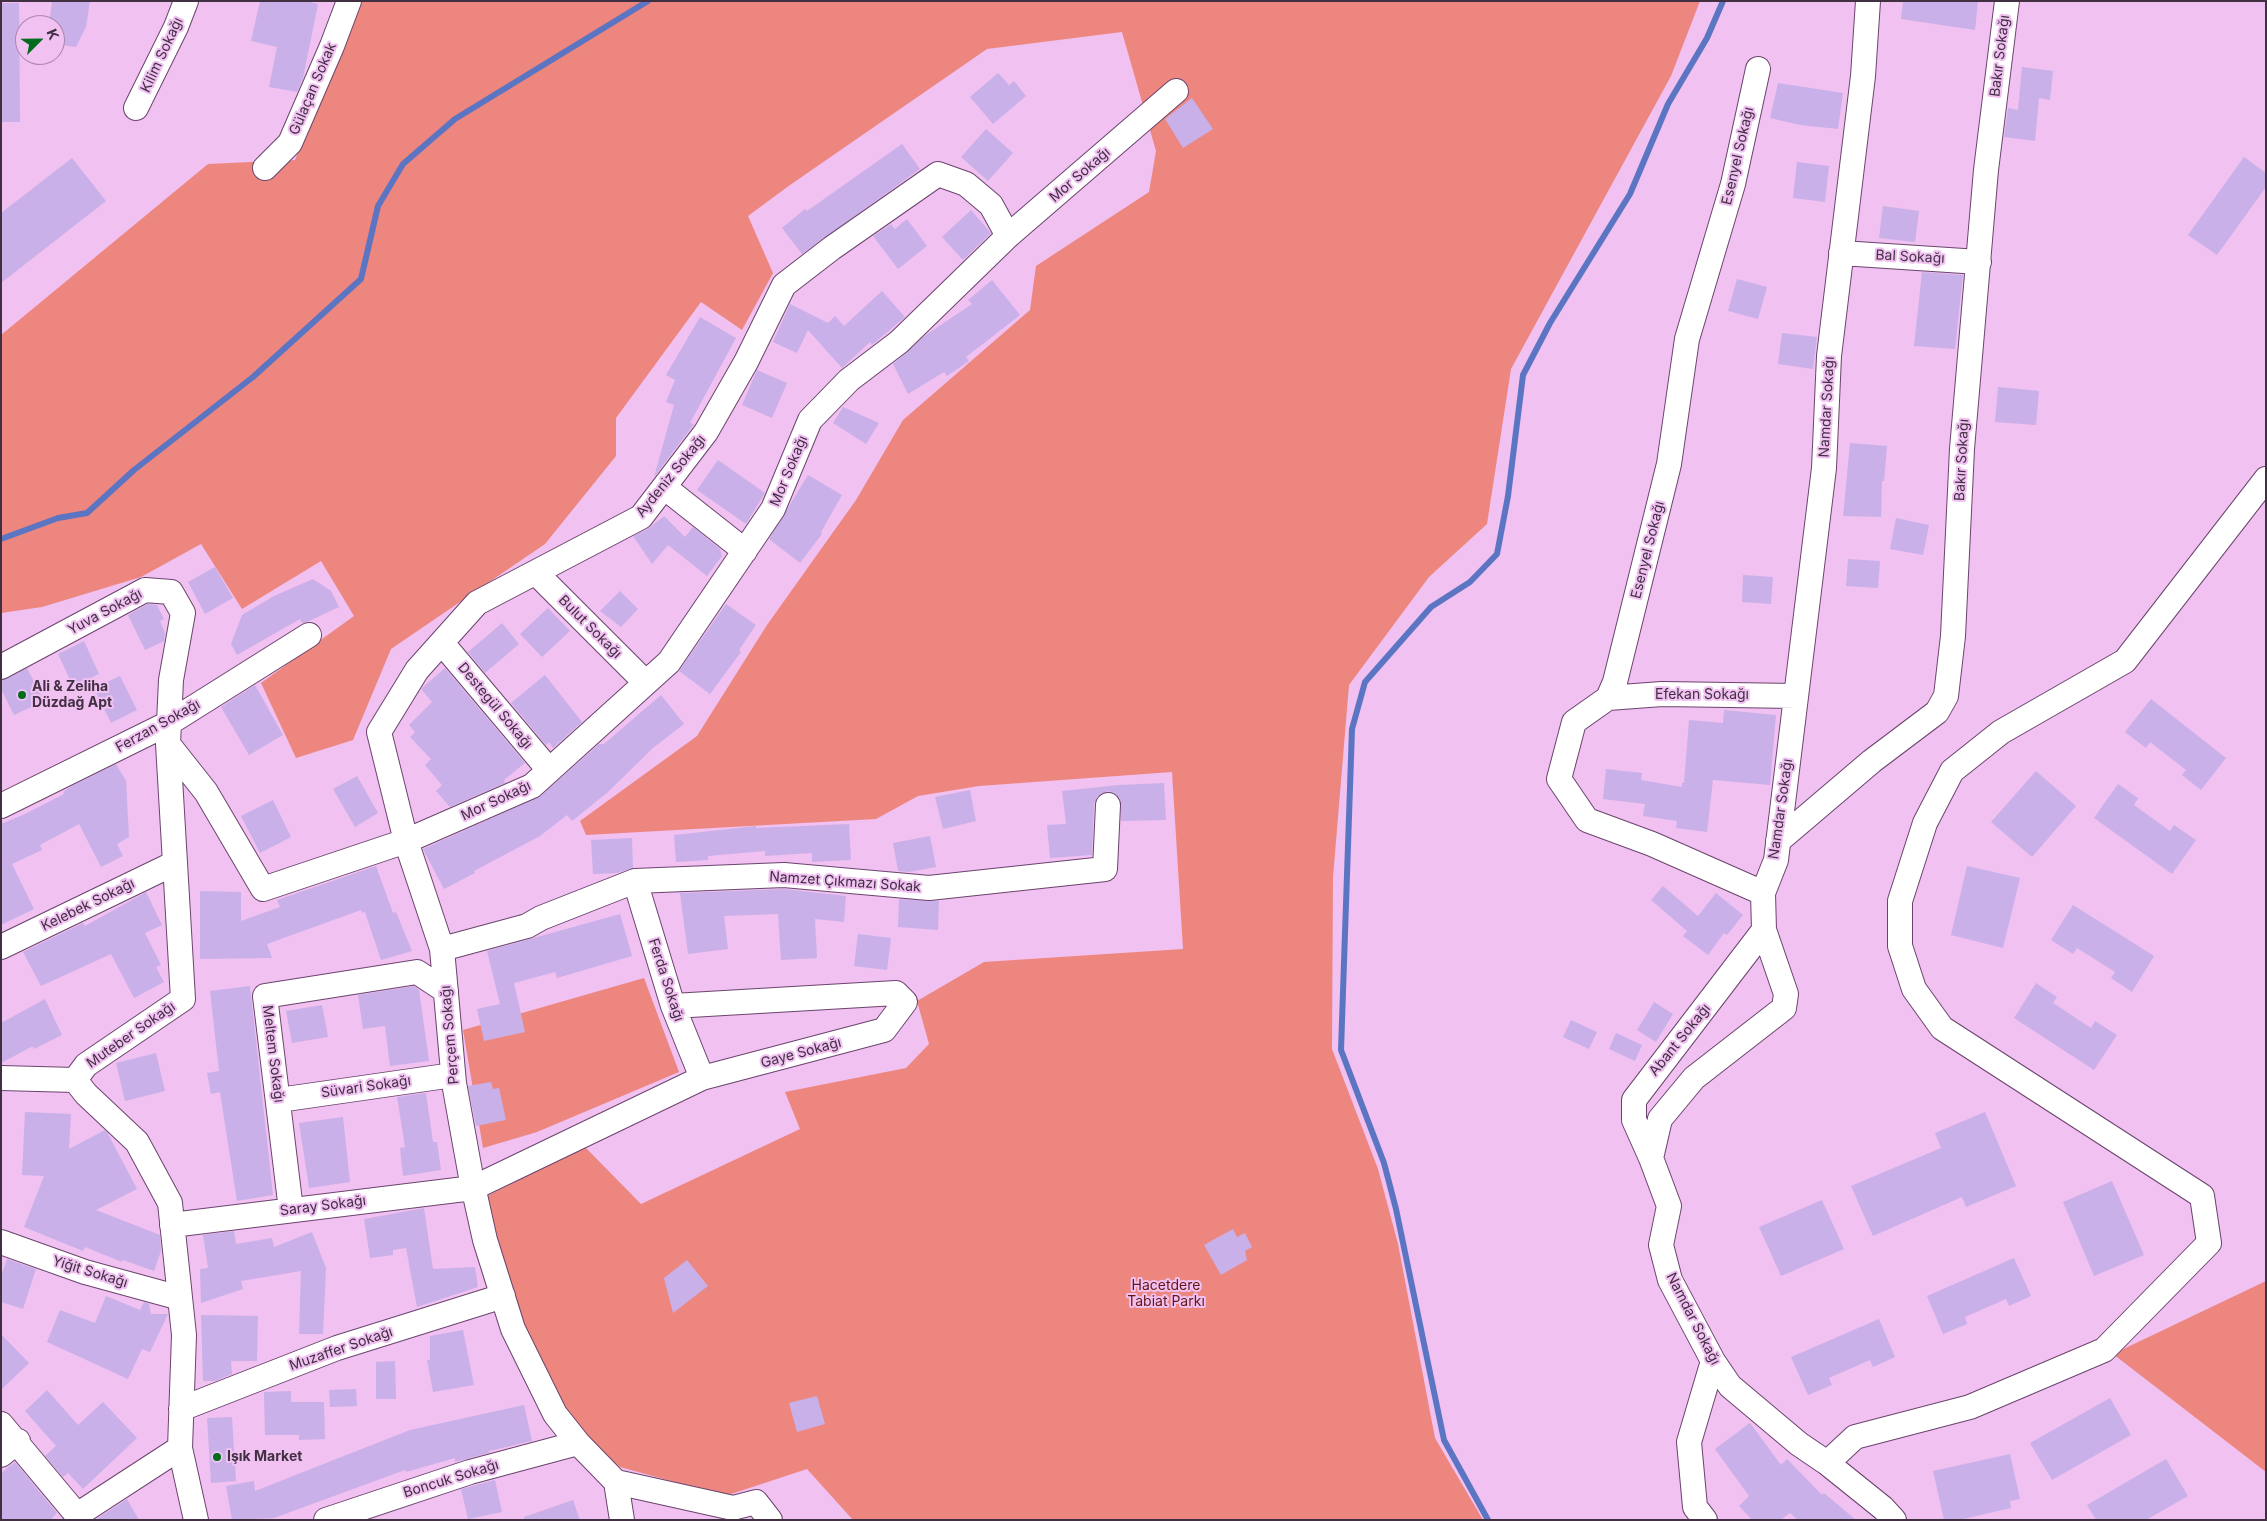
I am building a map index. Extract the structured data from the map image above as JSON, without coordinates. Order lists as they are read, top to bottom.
{
  "streets": {
    "street": [
      "Kilim Sokağı",
      "Bakır Sokağı",
      "Gülaçan Sokak",
      "Esenyel Sokağı",
      "Mor Sokağı",
      "Bal Sokağı",
      "Namdar Sokağı",
      "Aydeniz Sokağı",
      "Yuva Sokağı",
      "Bulut Sokağı",
      "Efekan Sokağı",
      "Destegül Sokağı",
      "Ferzan Sokağı",
      "Namzet Çıkmazı Sokak",
      "Kelebek Sokağı",
      "Ferda Sokağı",
      "Muteber Sokağı",
      "Perçem Sokağı",
      "Abant Sokağı",
      "Gaye Sokağı",
      "Meltem Sokağı",
      "Süvari Sokağı",
      "Saray Sokağı",
      "Yiğit Sokağı",
      "Muzaffer Sokağı",
      "Boncuk Sokağı"
    ]
  },
  "crossings": [
    ["Bakır Sokağı", "Bal Sokağı"],
    ["Bakır Sokağı", "Namdar Sokağı"],
    ["Esenyel Sokağı", "Efekan Sokağı"],
    ["Mor Sokağı", "Aydeniz Sokağı"],
    ["Mor Sokağı", "Bulut Sokağı"],
    ["Mor Sokağı", "Destegül Sokağı"],
    ["Mor Sokağı", "Perçem Sokağı"],
    ["Bal Sokağı", "Namdar Sokağı"],
    ["Namdar Sokağı", "Efekan Sokağı"],
    ["Namdar Sokağı", "Abant Sokağı"],
    ["Aydeniz Sokağı", "Bulut Sokağı"],
    ["Aydeniz Sokağı", "Destegül Sokağı"],
    ["Aydeniz Sokağı", "Perçem Sokağı"],
    ["Yuva Sokağı", "Ferzan Sokağı"],
    ["Yuva Sokağı", "Muteber Sokağı"],
    ["Ferzan Sokağı", "Muteber Sokağı"],
    ["Namzet Çıkmazı Sokak", "Ferda Sokağı"],
    ["Namzet Çıkmazı Sokak", "Perçem Sokağı"],
    ["Kelebek Sokağı", "Muteber Sokağı"],
    ["Ferda Sokağı", "Gaye Sokağı"],
    ["Muteber Sokağı", "Saray Sokağı"],
    ["Muteber Sokağı", "Yiğit Sokağı"],
    ["Muteber Sokağı", "Muzaffer Sokağı"],
    ["Perçem Sokağı", "Gaye Sokağı"],
    ["Perçem Sokağı", "Meltem Sokağı"],
    ["Perçem Sokağı", "Süvari Sokağı"],
    ["Perçem Sokağı", "Saray Sokağı"],
    ["Perçem Sokağı", "Muzaffer Sokağı"],
    ["Perçem Sokağı", "Boncuk Sokağı"],
    ["Gaye Sokağı", "Saray Sokağı"],
    ["Meltem Sokağı", "Süvari Sokağı"],
    ["Meltem Sokağı", "Saray Sokağı"]
  ],
  "parks": ["Hacetdere Tabiat Parkı"],
  "places": ["Ali & Zeliha Düzdağ Apt", "Işık Market"],
  "north": "top right"
}
